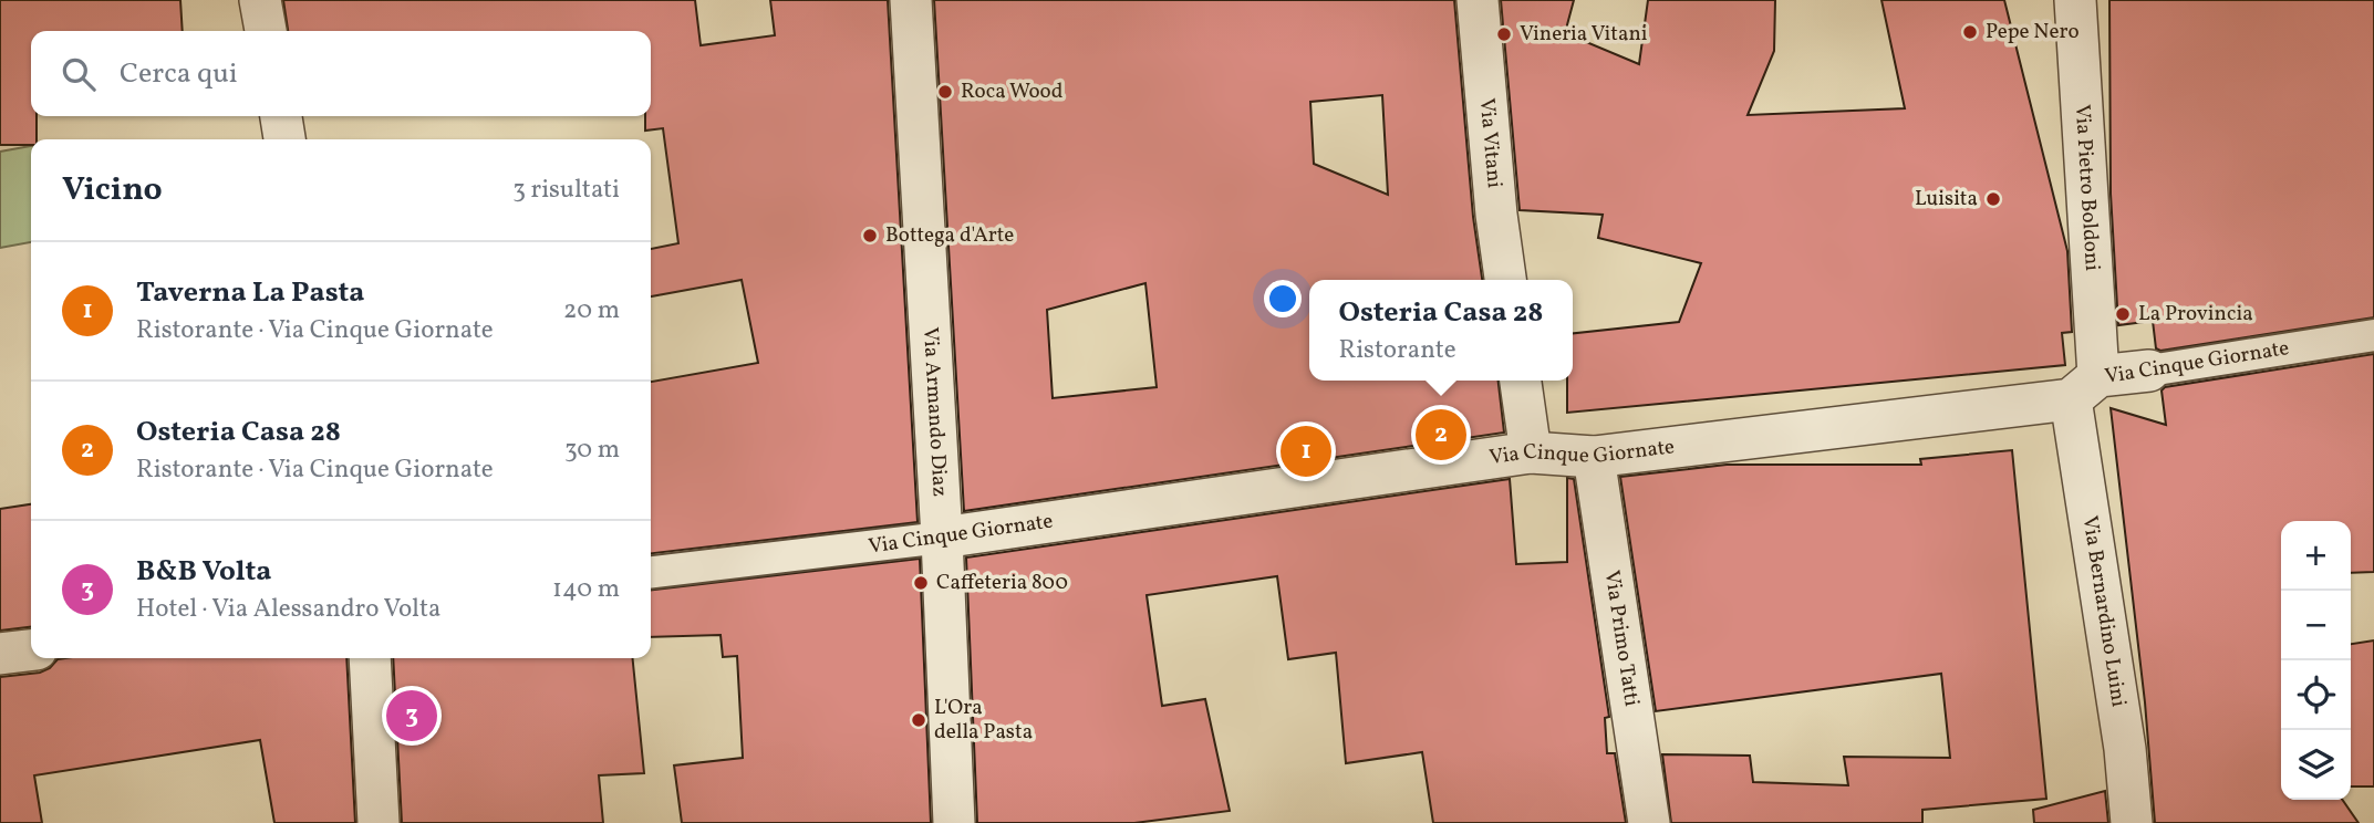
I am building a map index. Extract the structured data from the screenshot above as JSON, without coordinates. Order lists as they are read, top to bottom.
{
  "streets": {
    "street": [
      "Via Vitani",
      "Via Pietro Boldoni",
      "Via Cinque Giornate",
      "Via Armando Diaz",
      "Via Bernardino Luini",
      "Via Primo Tatti"
    ]
  },
  "crossings": [
    ["Via Pietro Boldoni", "Via Cinque Giornate"],
    ["Via Pietro Boldoni", "Via Bernardino Luini"],
    ["Via Cinque Giornate", "Via Armando Diaz"],
    ["Via Cinque Giornate", "Via Bernardino Luini"],
    ["Via Cinque Giornate", "Via Primo Tatti"]
  ],
  "places": [
    "Pepe Nero",
    "Vineria Vitani",
    "Roca Wood",
    "Luisita",
    "Bottega d'Arte",
    "La Provincia",
    "Caffeteria 800",
    "L'Ora della Pasta"
  ],
  "page": {
    "search": "Cerca qui",
    "heading": ["Vicino", "3 risultati"],
    "list": [
      {
        "mark": "1",
        "name": "Taverna La Pasta",
        "note": "Ristorante · Via Cinque Giornate",
        "value": "20 m"
      },
      {
        "mark": "2",
        "name": "Osteria Casa 28",
        "note": "Ristorante · Via Cinque Giornate",
        "value": "30 m"
      },
      {
        "mark": "3",
        "name": "B&B Volta",
        "note": "Hotel · Via Alessandro Volta",
        "value": "140 m"
      }
    ],
    "popup": ["Osteria Casa 28", "Ristorante"],
    "pins": ["2", "1", "3"],
    "map_buttons": ["+", "−"]
  }
}
